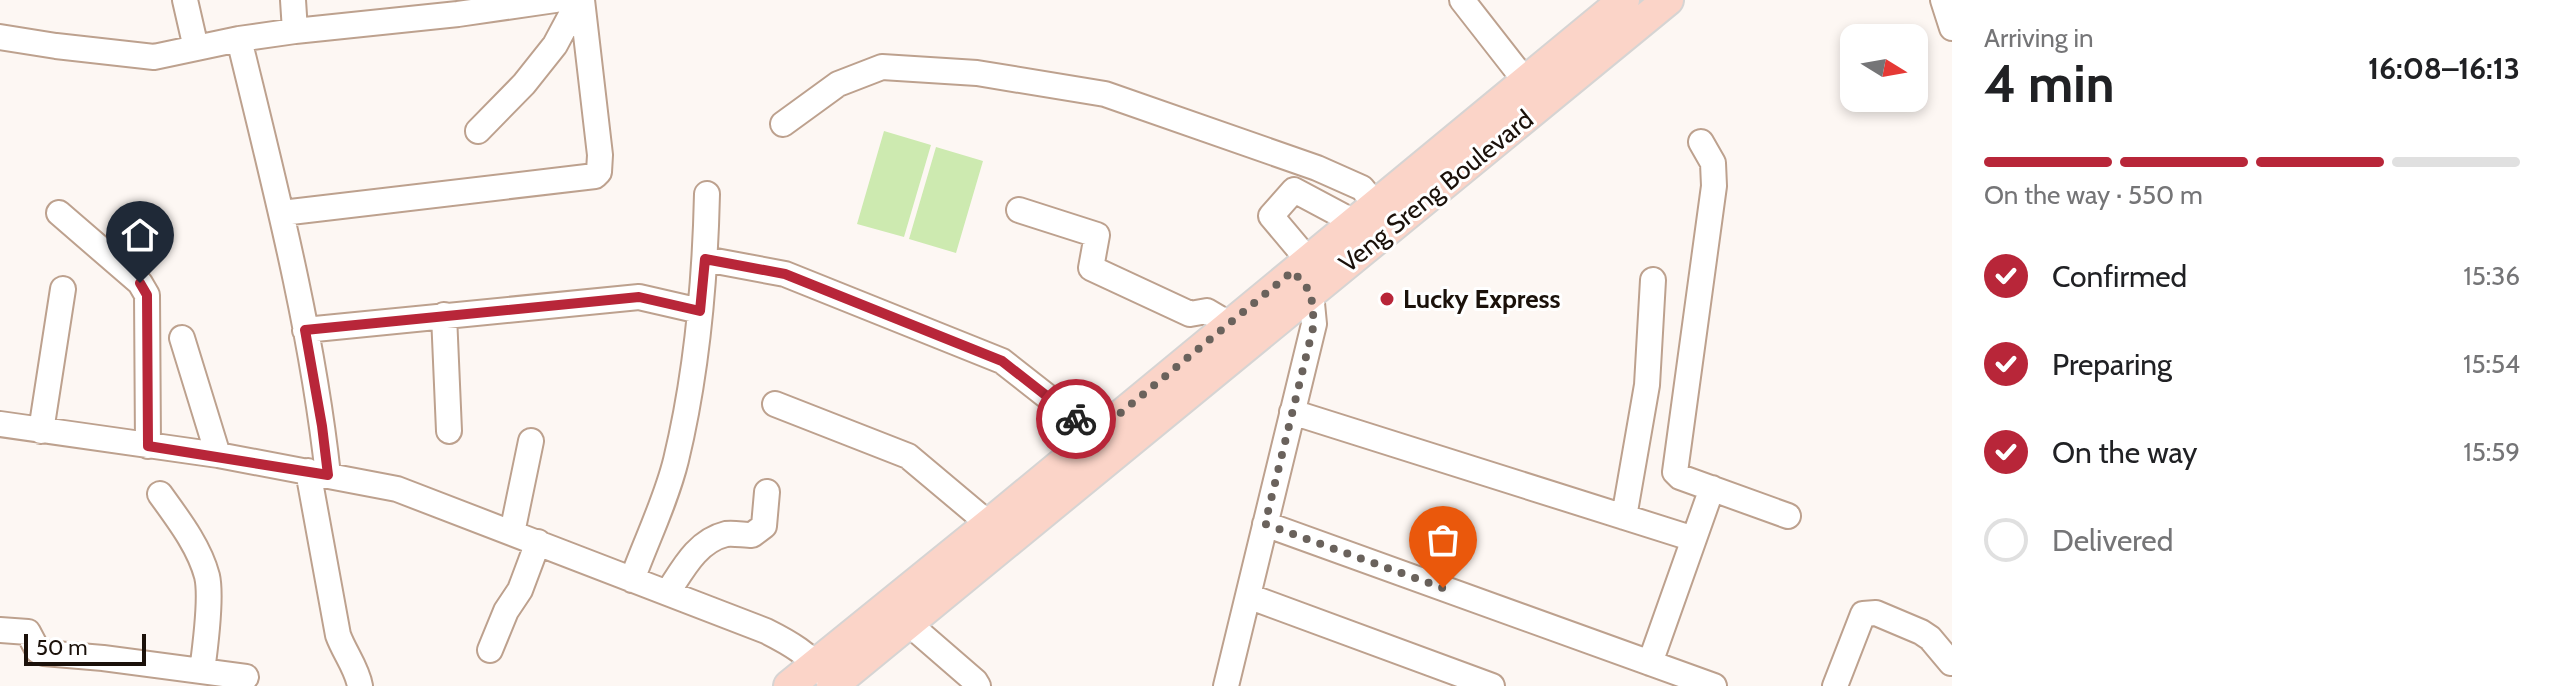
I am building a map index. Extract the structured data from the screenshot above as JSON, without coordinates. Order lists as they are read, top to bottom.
{
  "streets": {
    "main road": ["Veng Sreng Boulevard"]
  },
  "places": ["Lucky Express"],
  "scale_bar": "50 m",
  "north": "right",
  "page": {
    "heading": ["4 min", "Arriving in", "16:08–16:13"],
    "bar": "On the way · 550 m",
    "list": [
      ["Confirmed", "15:36"],
      ["Preparing", "15:54"],
      ["On the way", "15:59"],
      "Delivered"
    ],
    "scale": "50 m"
  }
}
